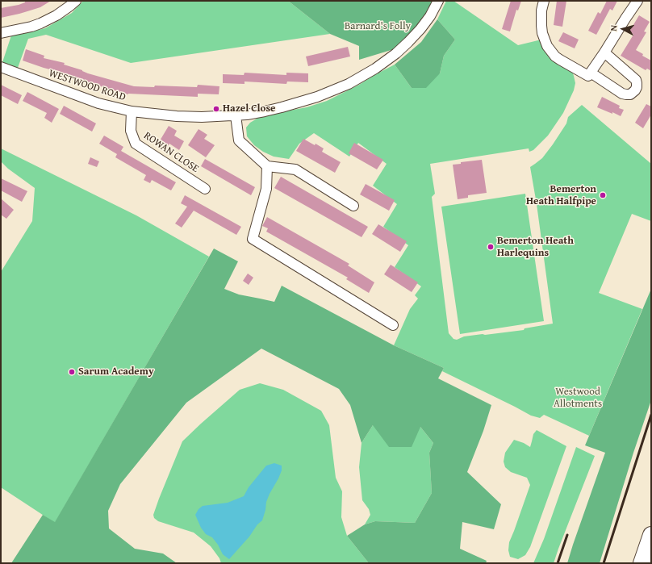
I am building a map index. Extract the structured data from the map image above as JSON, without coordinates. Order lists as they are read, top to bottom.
{
  "streets": {
    "street": ["WESTWOOD ROAD", "ROWAN CLOSE"]
  },
  "crossings": [
    ["WESTWOOD ROAD", "ROWAN CLOSE"]
  ],
  "parks": ["Barnard's Folly", "Westwood Allotments"],
  "places": [
    "Hazel Close",
    "Bemerton Heath Halfpipe",
    "Bemerton Heath Harlequins",
    "Sarum Academy"
  ],
  "north": "left"
}
